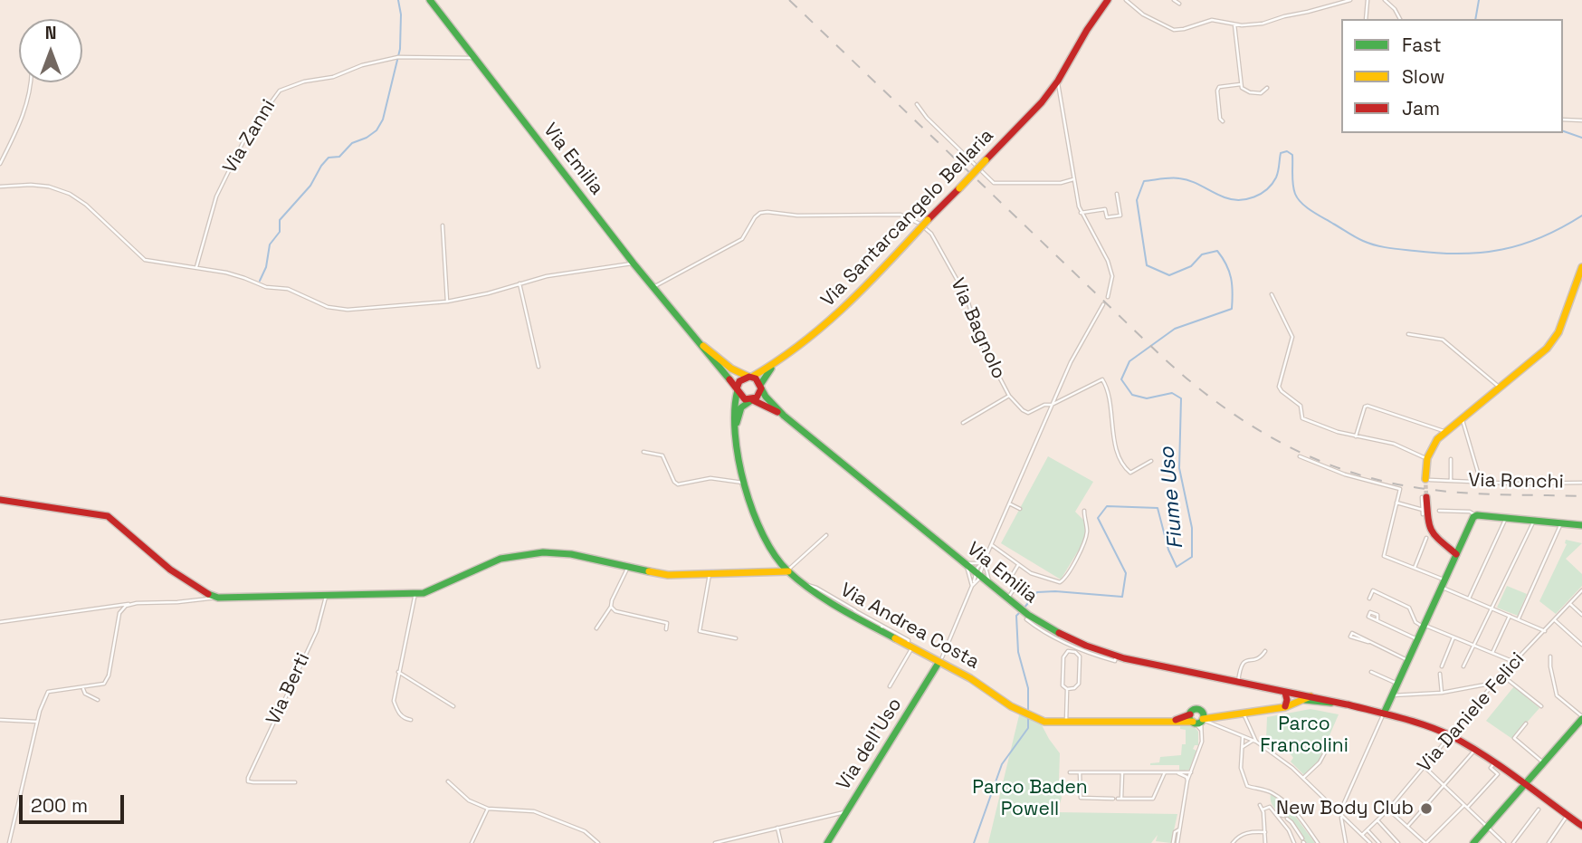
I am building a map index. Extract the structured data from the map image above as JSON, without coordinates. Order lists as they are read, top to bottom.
{
  "streets": {
    "street": [
      "Via Zanni",
      "Via Emilia",
      "Via Santarcangelo Bellaria",
      "Via Bagnolo",
      "Via Ronchi",
      "Via Andrea Costa",
      "Via Berti",
      "Via Daniele Felici",
      "Via dell'Uso"
    ]
  },
  "crossings": [
    ["Via Zanni", "Via Emilia"],
    ["Via Emilia", "Via Santarcangelo Bellaria"],
    ["Via Emilia", "Via Bagnolo"],
    ["Via Emilia", "Via Andrea Costa"],
    ["Via Santarcangelo Bellaria", "Via Andrea Costa"],
    ["Via Andrea Costa", "Via Daniele Felici"],
    ["Via Andrea Costa", "Via dell'Uso"]
  ],
  "water": ["Fiume Uso"],
  "parks": ["Parco Francolini", "Parco Baden Powell"],
  "places": ["New Body Club"],
  "legend": ["Fast", "Slow", "Jam"],
  "scale_bar": "200 m",
  "north": "top"
}
